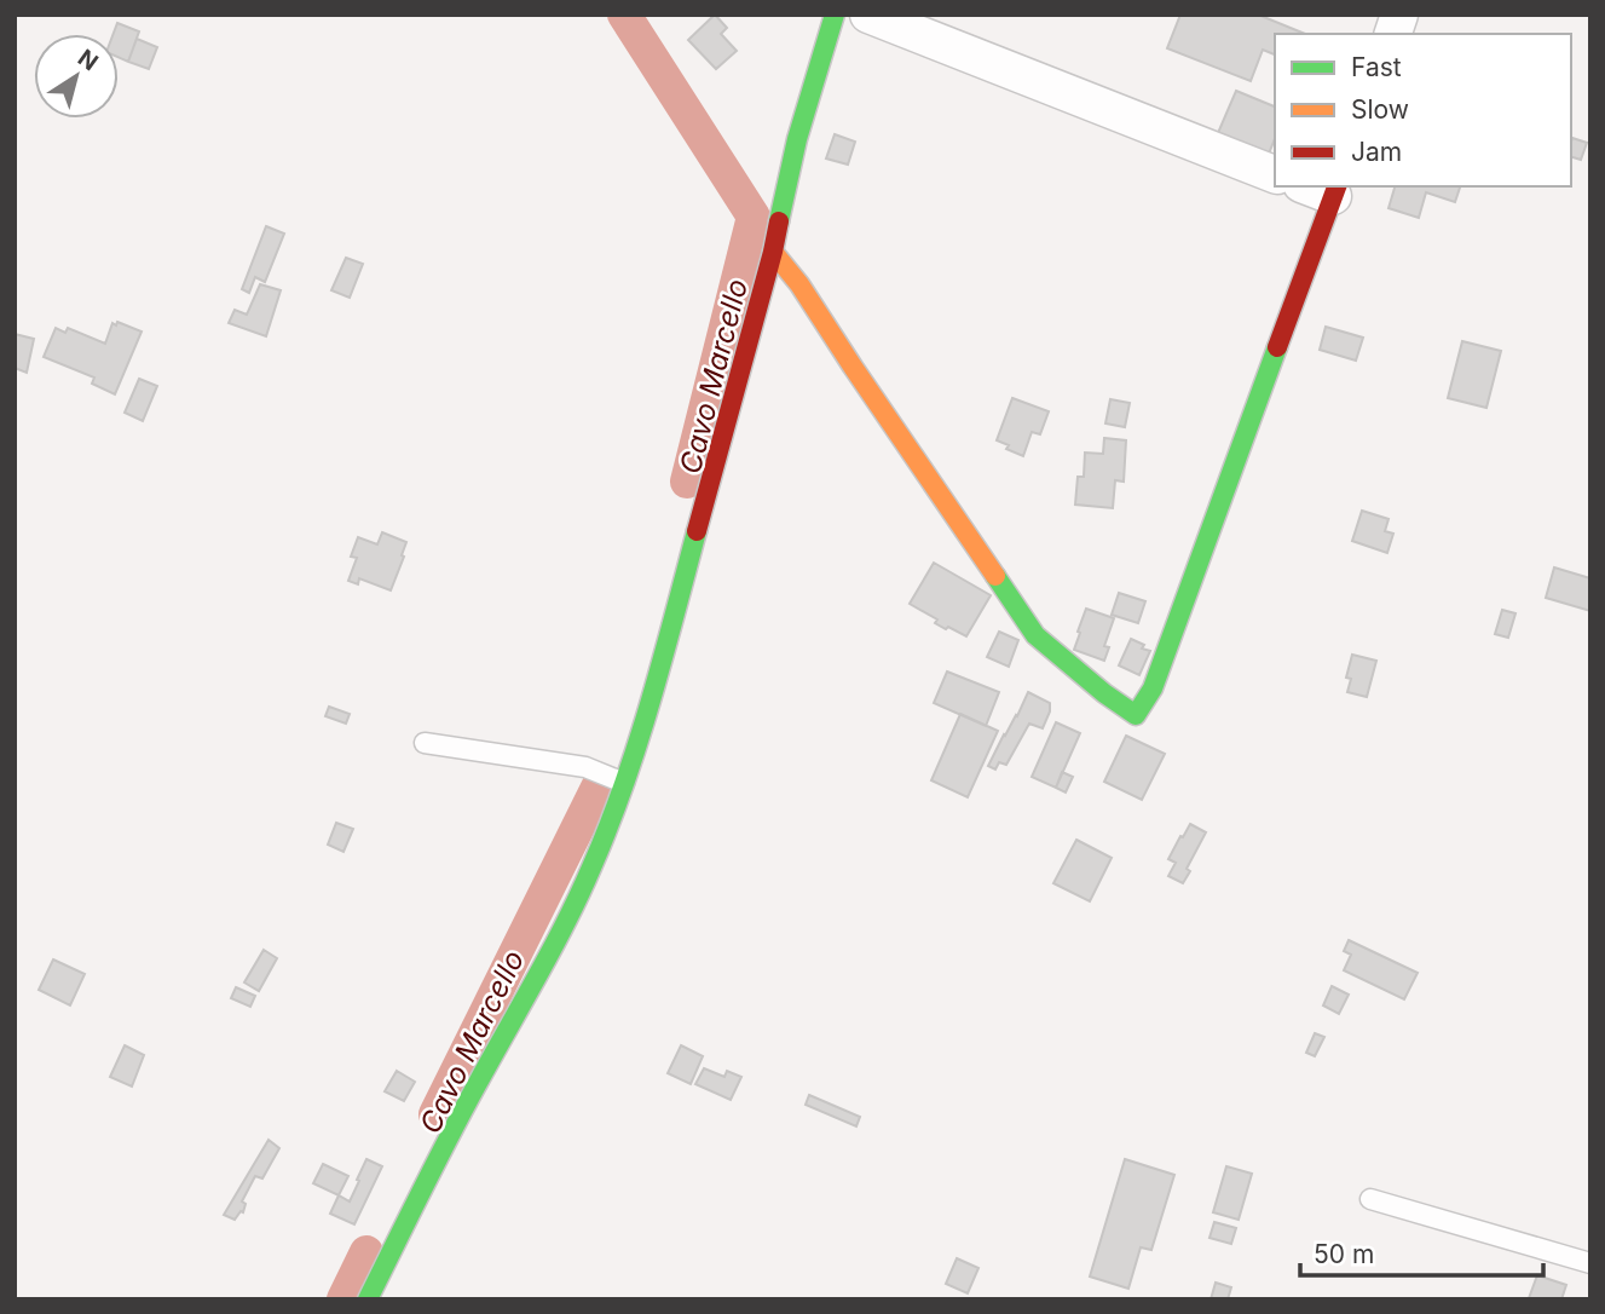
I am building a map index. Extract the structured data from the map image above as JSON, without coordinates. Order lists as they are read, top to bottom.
{
  "water": ["Cavo Marcello"],
  "legend": ["Fast", "Slow", "Jam"],
  "scale_bar": "50 m",
  "north": "top right"
}
